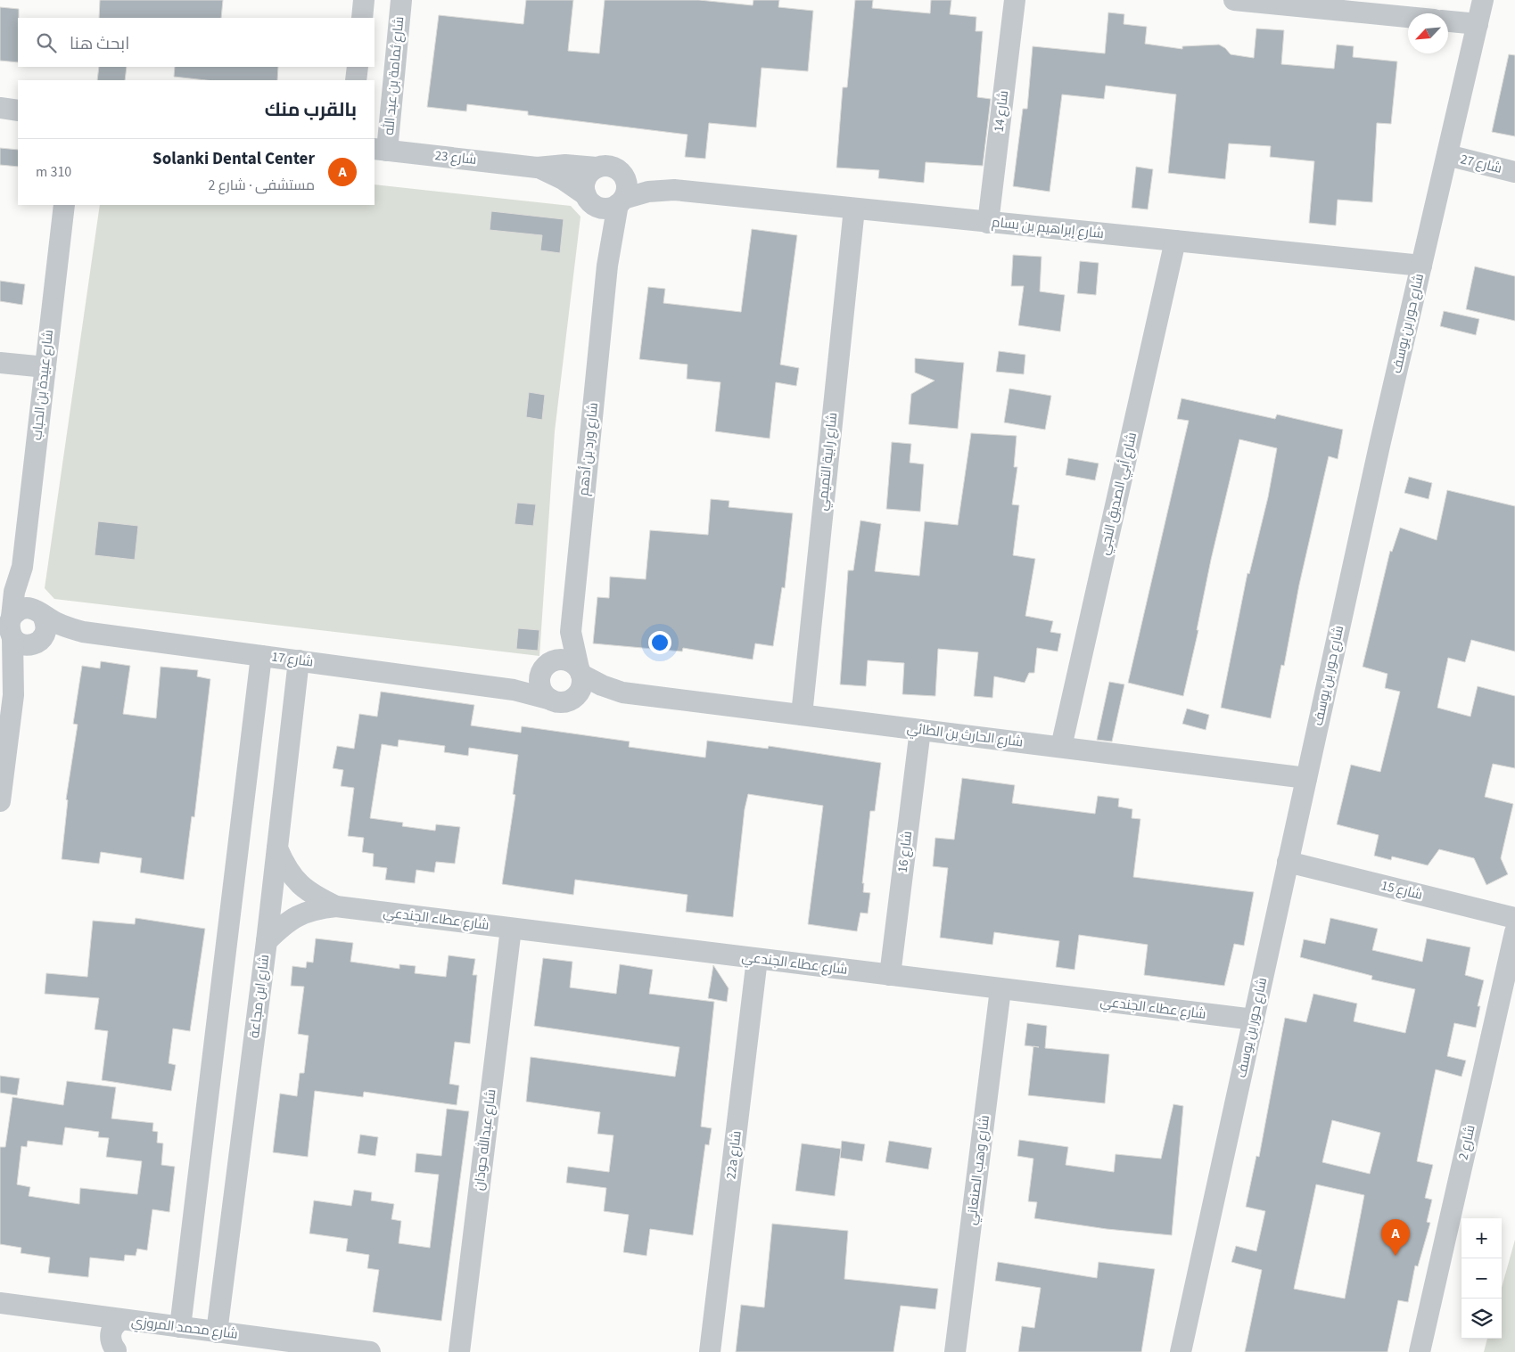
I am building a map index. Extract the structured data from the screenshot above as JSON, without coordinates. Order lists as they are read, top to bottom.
{
  "streets": {
    "street": [
      "شارع ثمامة بن عبد الله",
      "شارع 14",
      "شارع 23",
      "شارع 27",
      "شارع إبراهيم بن بسام",
      "شارع حور بن يوسف",
      "شارع عبيدة بن الحباب",
      "شارع ورد بن أدهم",
      "شارع رابية التميمي",
      "شارع أبي الصديق النجي",
      "شارع 17",
      "شارع الحارث بن الطائي",
      "شارع 16",
      "شارع 15",
      "شارع عطاء الجندعي",
      "شارع ابن مجاعة",
      "شارع عبدالله حوذان",
      "شارع 2",
      "22a شارع",
      "شارع وهب الصنعاني",
      "شارع محمد المروزي"
    ]
  },
  "crossings": [
    ["شارع ثمامة بن عبد الله", "شارع 23"],
    ["شارع 14", "شارع إبراهيم بن بسام"],
    ["شارع 23", "شارع إبراهيم بن بسام"],
    ["شارع 23", "شارع ورد بن أدهم"],
    ["شارع 27", "شارع حور بن يوسف"],
    ["شارع إبراهيم بن بسام", "شارع حور بن يوسف"],
    ["شارع إبراهيم بن بسام", "شارع ورد بن أدهم"],
    ["شارع إبراهيم بن بسام", "شارع رابية التميمي"],
    ["شارع إبراهيم بن بسام", "شارع أبي الصديق النجي"],
    ["شارع حور بن يوسف", "شارع الحارث بن الطائي"],
    ["شارع حور بن يوسف", "شارع 15"],
    ["شارع حور بن يوسف", "شارع عطاء الجندعي"],
    ["شارع عبيدة بن الحباب", "شارع 17"],
    ["شارع ورد بن أدهم", "شارع 17"],
    ["شارع ورد بن أدهم", "شارع الحارث بن الطائي"],
    ["شارع رابية التميمي", "شارع الحارث بن الطائي"],
    ["شارع أبي الصديق النجي", "شارع الحارث بن الطائي"],
    ["شارع 17", "شارع الحارث بن الطائي"],
    ["شارع 17", "شارع ابن مجاعة"],
    ["شارع الحارث بن الطائي", "شارع 16"],
    ["شارع 16", "شارع عطاء الجندعي"],
    ["شارع عطاء الجندعي", "شارع ابن مجاعة"],
    ["شارع عطاء الجندعي", "شارع عبدالله حوذان"],
    ["شارع عطاء الجندعي", "22a شارع"],
    ["شارع عطاء الجندعي", "شارع وهب الصنعاني"],
    ["شارع ابن مجاعة", "شارع محمد المروزي"]
  ],
  "north": "bottom left",
  "page": {
    "search": "ابحث هنا",
    "heading": "بالقرب منك",
    "list": [
      {
        "mark": "A",
        "name": "Solanki Dental Center",
        "note": "مستشفى · شارع 2",
        "value": "310 m"
      }
    ],
    "map_buttons": ["+", "−"],
    "pins": "A"
  }
}
